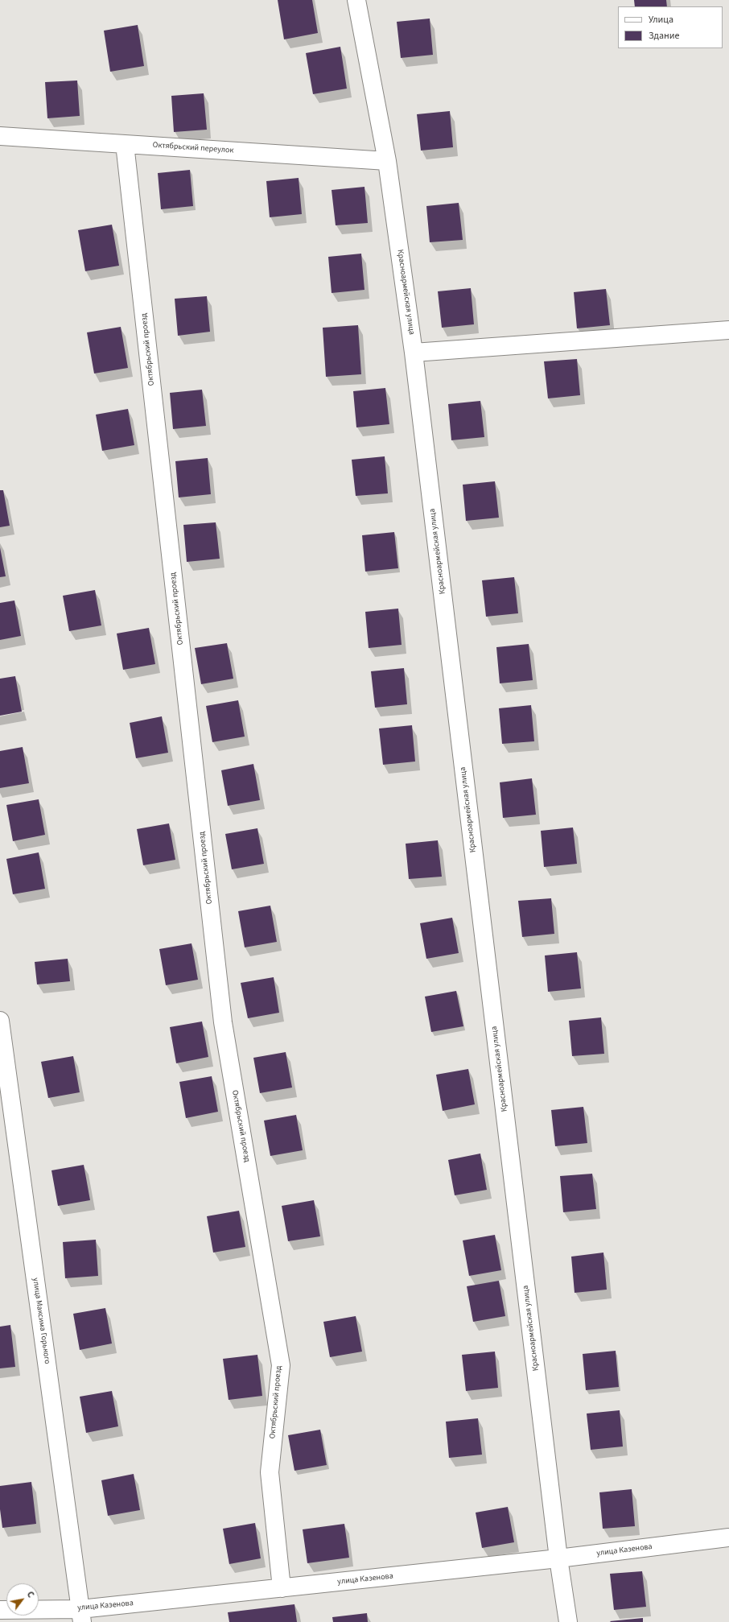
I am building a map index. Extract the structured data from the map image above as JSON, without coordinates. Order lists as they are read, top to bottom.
{
  "streets": {
    "street": [
      "Октябрьский переулок",
      "Красноармейская улица",
      "Октябрьский проезд",
      "улица Максима Горького",
      "улица Казенова"
    ]
  },
  "crossings": [
    ["Октябрьский переулок", "Красноармейская улица"],
    ["Октябрьский переулок", "Октябрьский проезд"],
    ["Красноармейская улица", "улица Казенова"],
    ["Октябрьский проезд", "улица Казенова"],
    ["улица Максима Горького", "улица Казенова"]
  ],
  "legend": ["Улица", "Здание"],
  "north": "top right"
}
